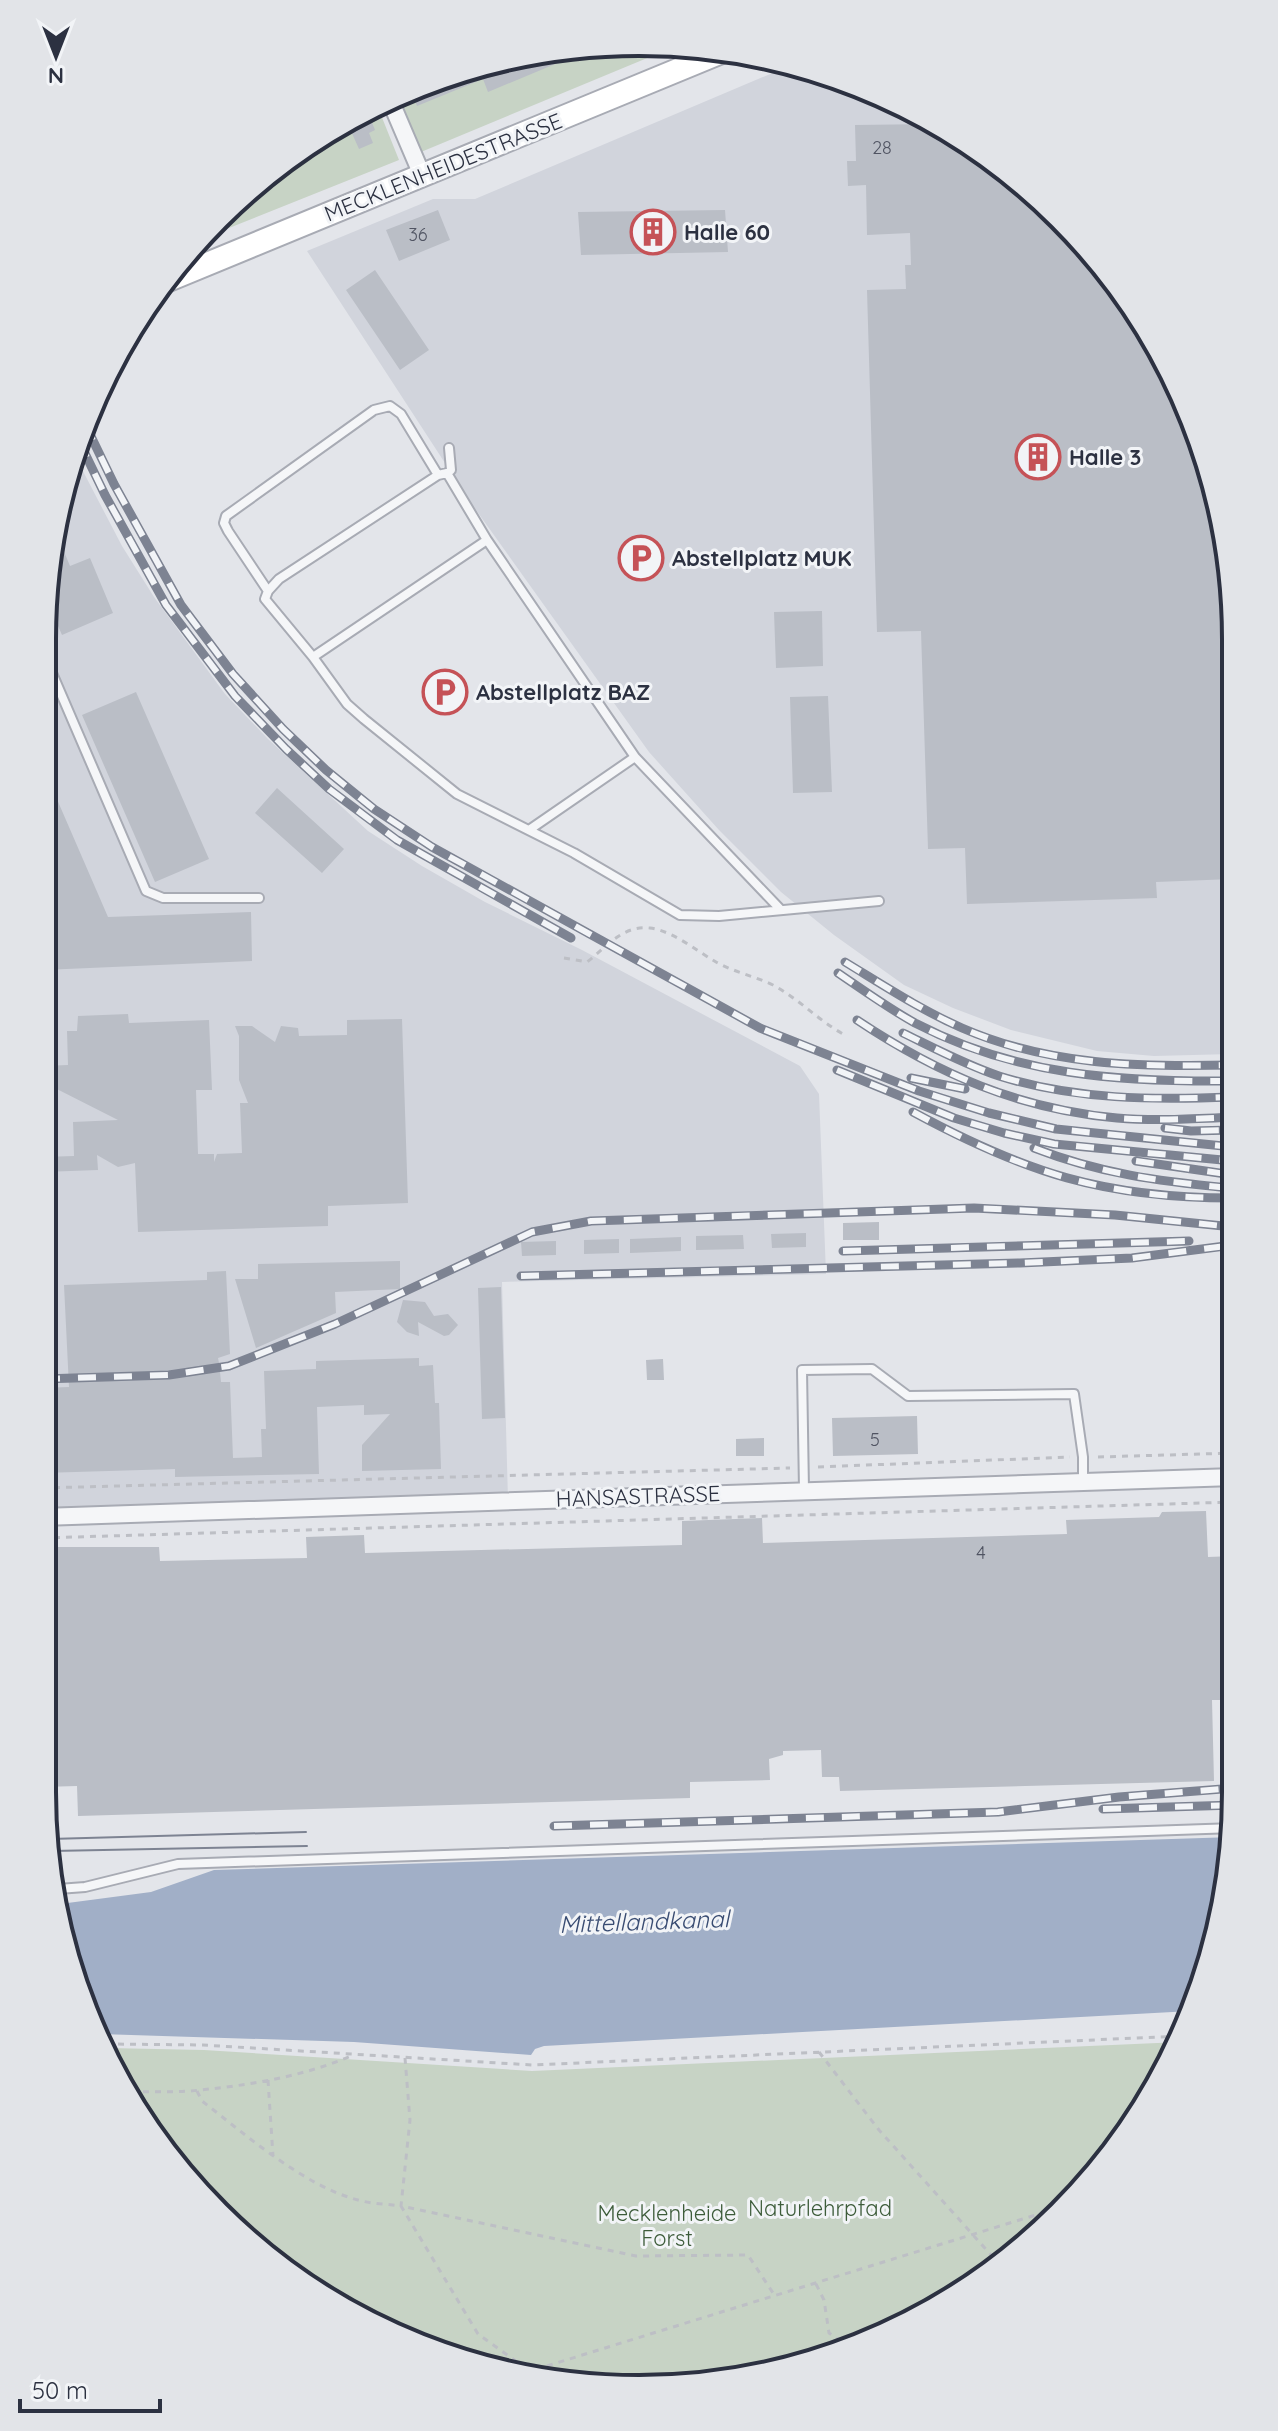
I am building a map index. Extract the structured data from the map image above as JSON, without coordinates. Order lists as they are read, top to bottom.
{
  "streets": {
    "main road": ["MECKLENHEIDESTRASSE"],
    "street": ["HANSASTRASSE"]
  },
  "water": ["Mittellandkanal"],
  "parks": ["Naturlehrpfad", "Mecklenheide Forst"],
  "places": {
    "building": ["Halle 60", "Halle 3"],
    "parking": ["Abstellplatz MUK", "Abstellplatz BAZ"]
  },
  "house_numbers": [
    "28",
    "36",
    "5",
    "4"
  ],
  "scale_bar": "50 m",
  "north": "bottom"
}
